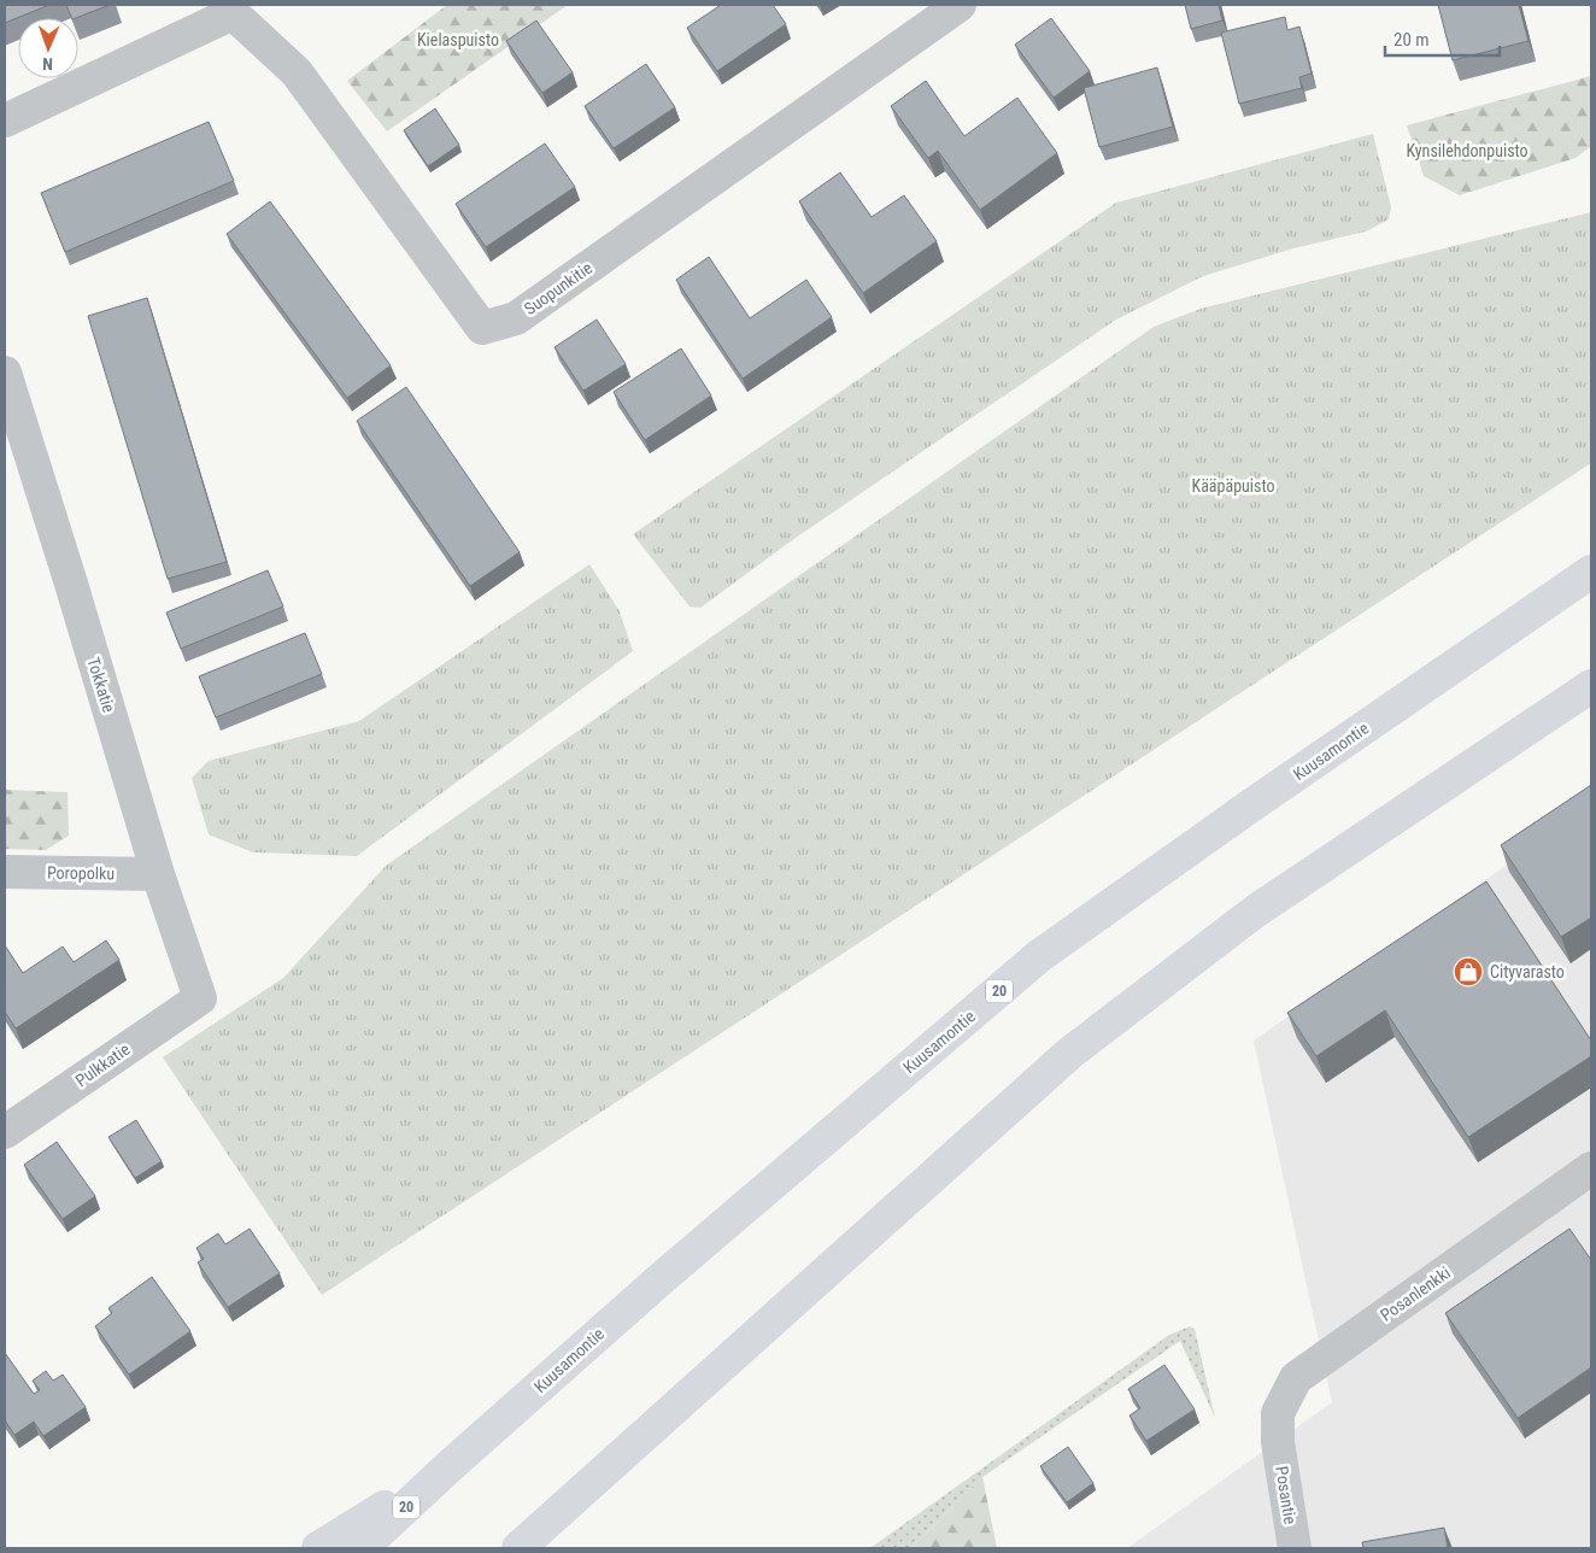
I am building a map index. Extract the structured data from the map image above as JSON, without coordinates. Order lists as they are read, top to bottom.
{
  "streets": {
    "highway": ["Kuusamontie", "20"],
    "street": [
      "Suopunkitie",
      "Tokkatie",
      "Poropolku",
      "Pulkkatie",
      "Posanlenkki",
      "Posantie"
    ]
  },
  "crossings": [
    ["Tokkatie", "Poropolku"],
    ["Tokkatie", "Pulkkatie"],
    ["Posanlenkki", "Posantie"]
  ],
  "parks": ["Kielaspuisto", "Kynsilehdonpuisto", "Kääpäpuisto"],
  "places": {
    "shop": ["Cityvarasto"]
  },
  "scale_bar": "20 m",
  "north": "bottom"
}
